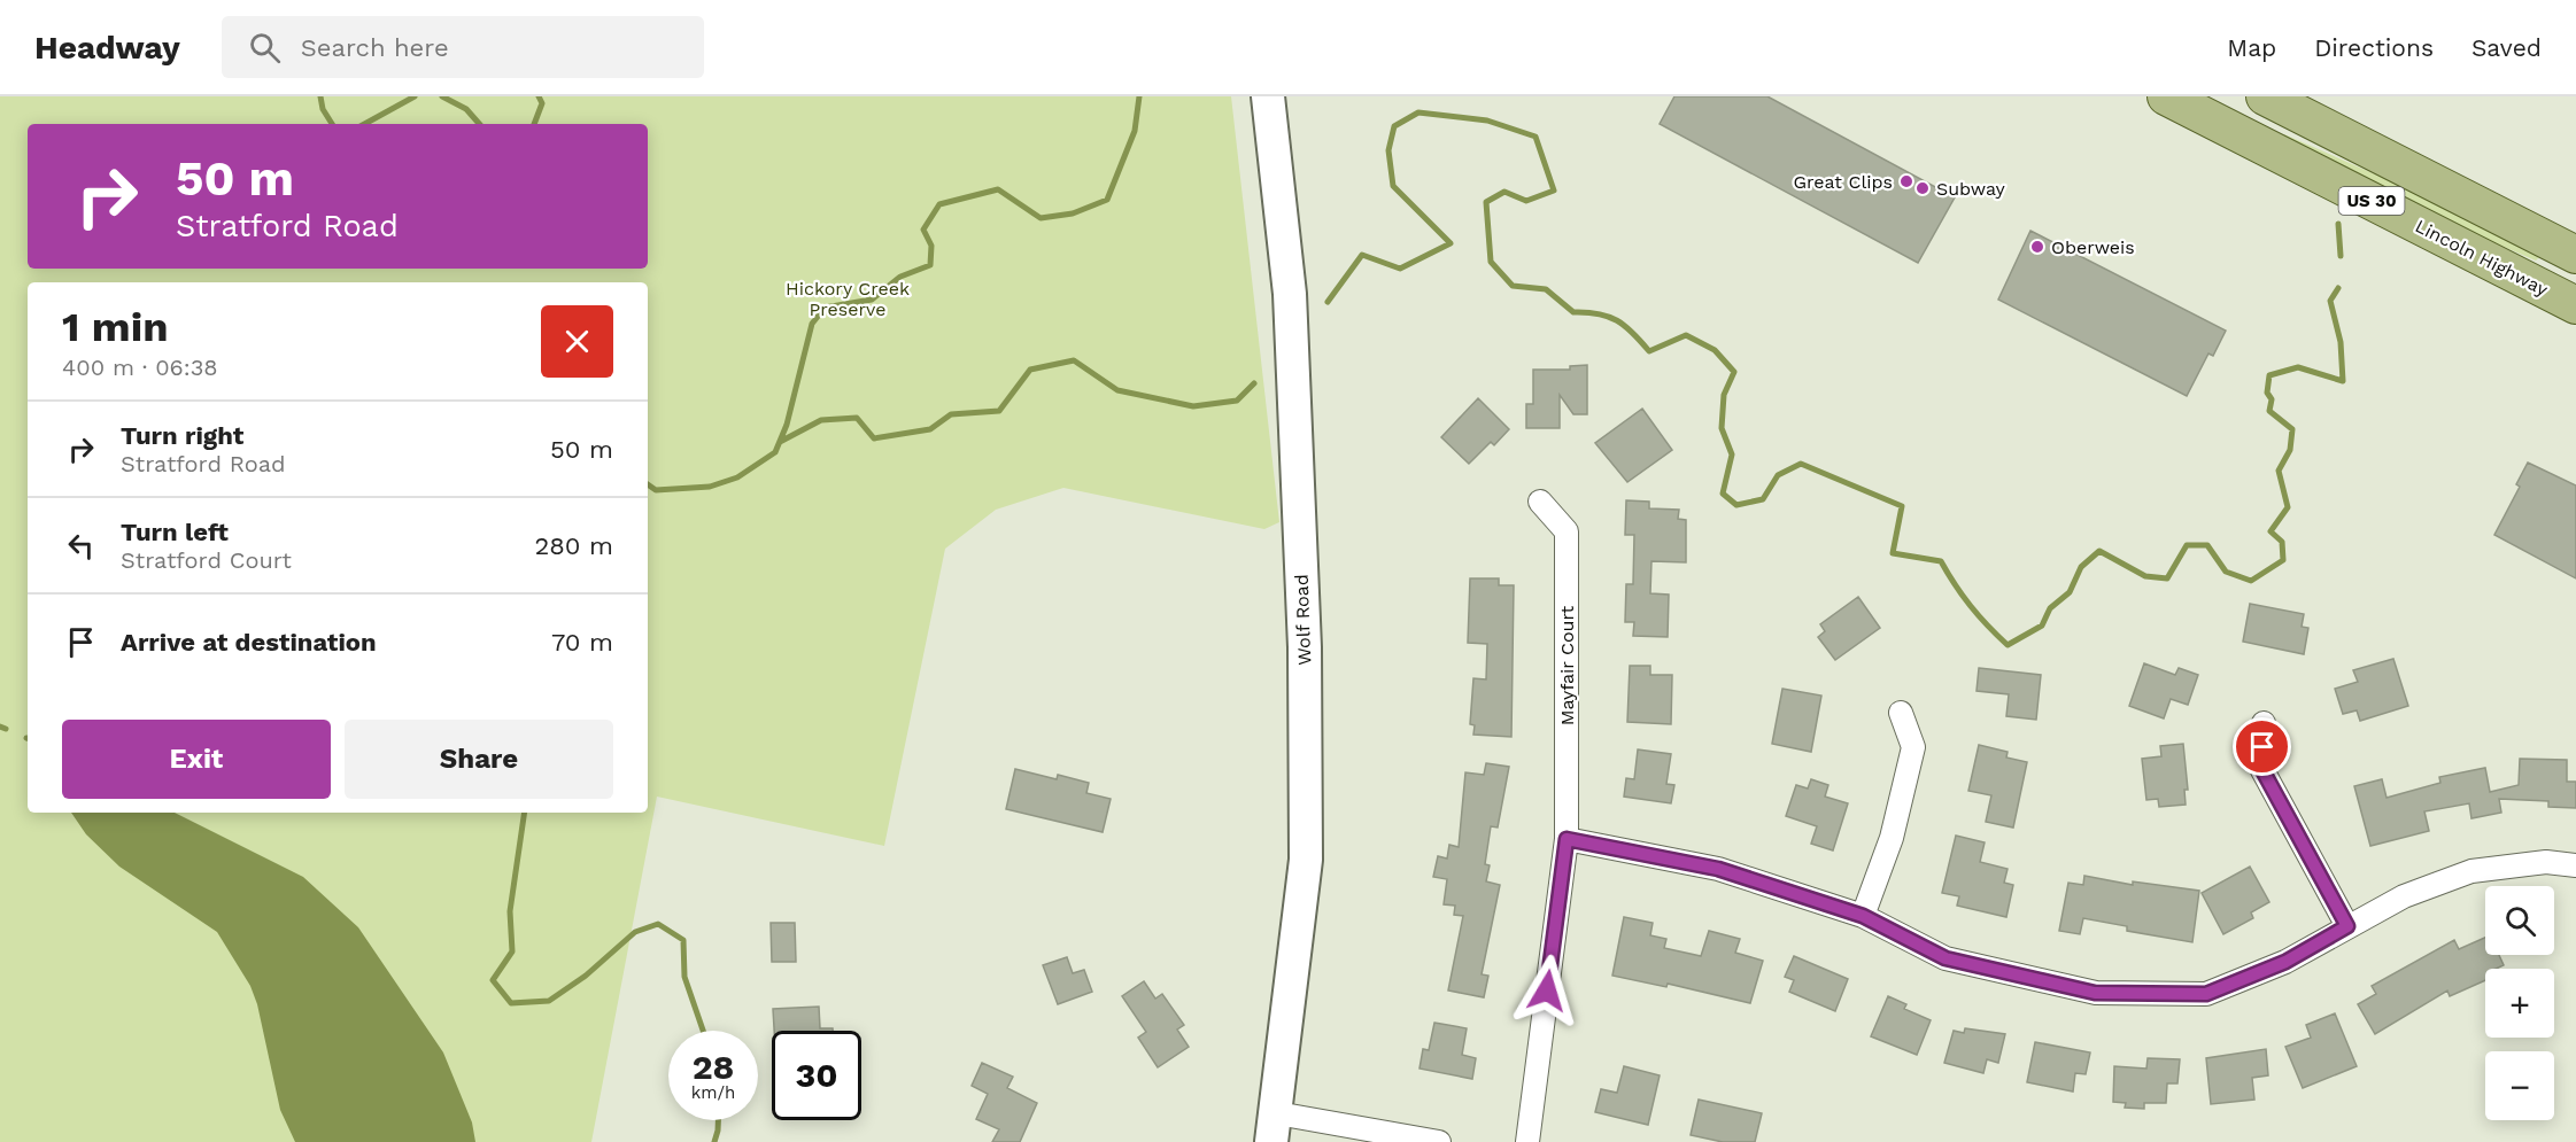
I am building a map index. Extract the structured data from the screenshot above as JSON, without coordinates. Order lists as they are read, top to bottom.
{
  "streets": {
    "main road": ["US 30", "Lincoln Highway", "Wolf Road"],
    "street": ["Mayfair Court"]
  },
  "parks": ["Hickory Creek Preserve"],
  "places": ["Great Clips", "Subway", "Oberweis"],
  "page": {
    "header": "Headway",
    "search": "Search here",
    "nav": ["Map", "Directions", "Saved"],
    "turn": ["50 m", "Stratford Road"],
    "heading": ["1 min", "400 m · 06:38"],
    "list": [
      {
        "name": "Turn right",
        "note": "Stratford Road",
        "value": "50 m"
      },
      {
        "name": "Turn left",
        "note": "Stratford Court",
        "value": "280 m"
      },
      {
        "name": "Arrive at destination",
        "value": "70 m"
      }
    ],
    "buttons": ["Exit", "Share"],
    "map_buttons": ["+", "−"],
    "speed": "28 km/h",
    "limit": "30"
  }
}
